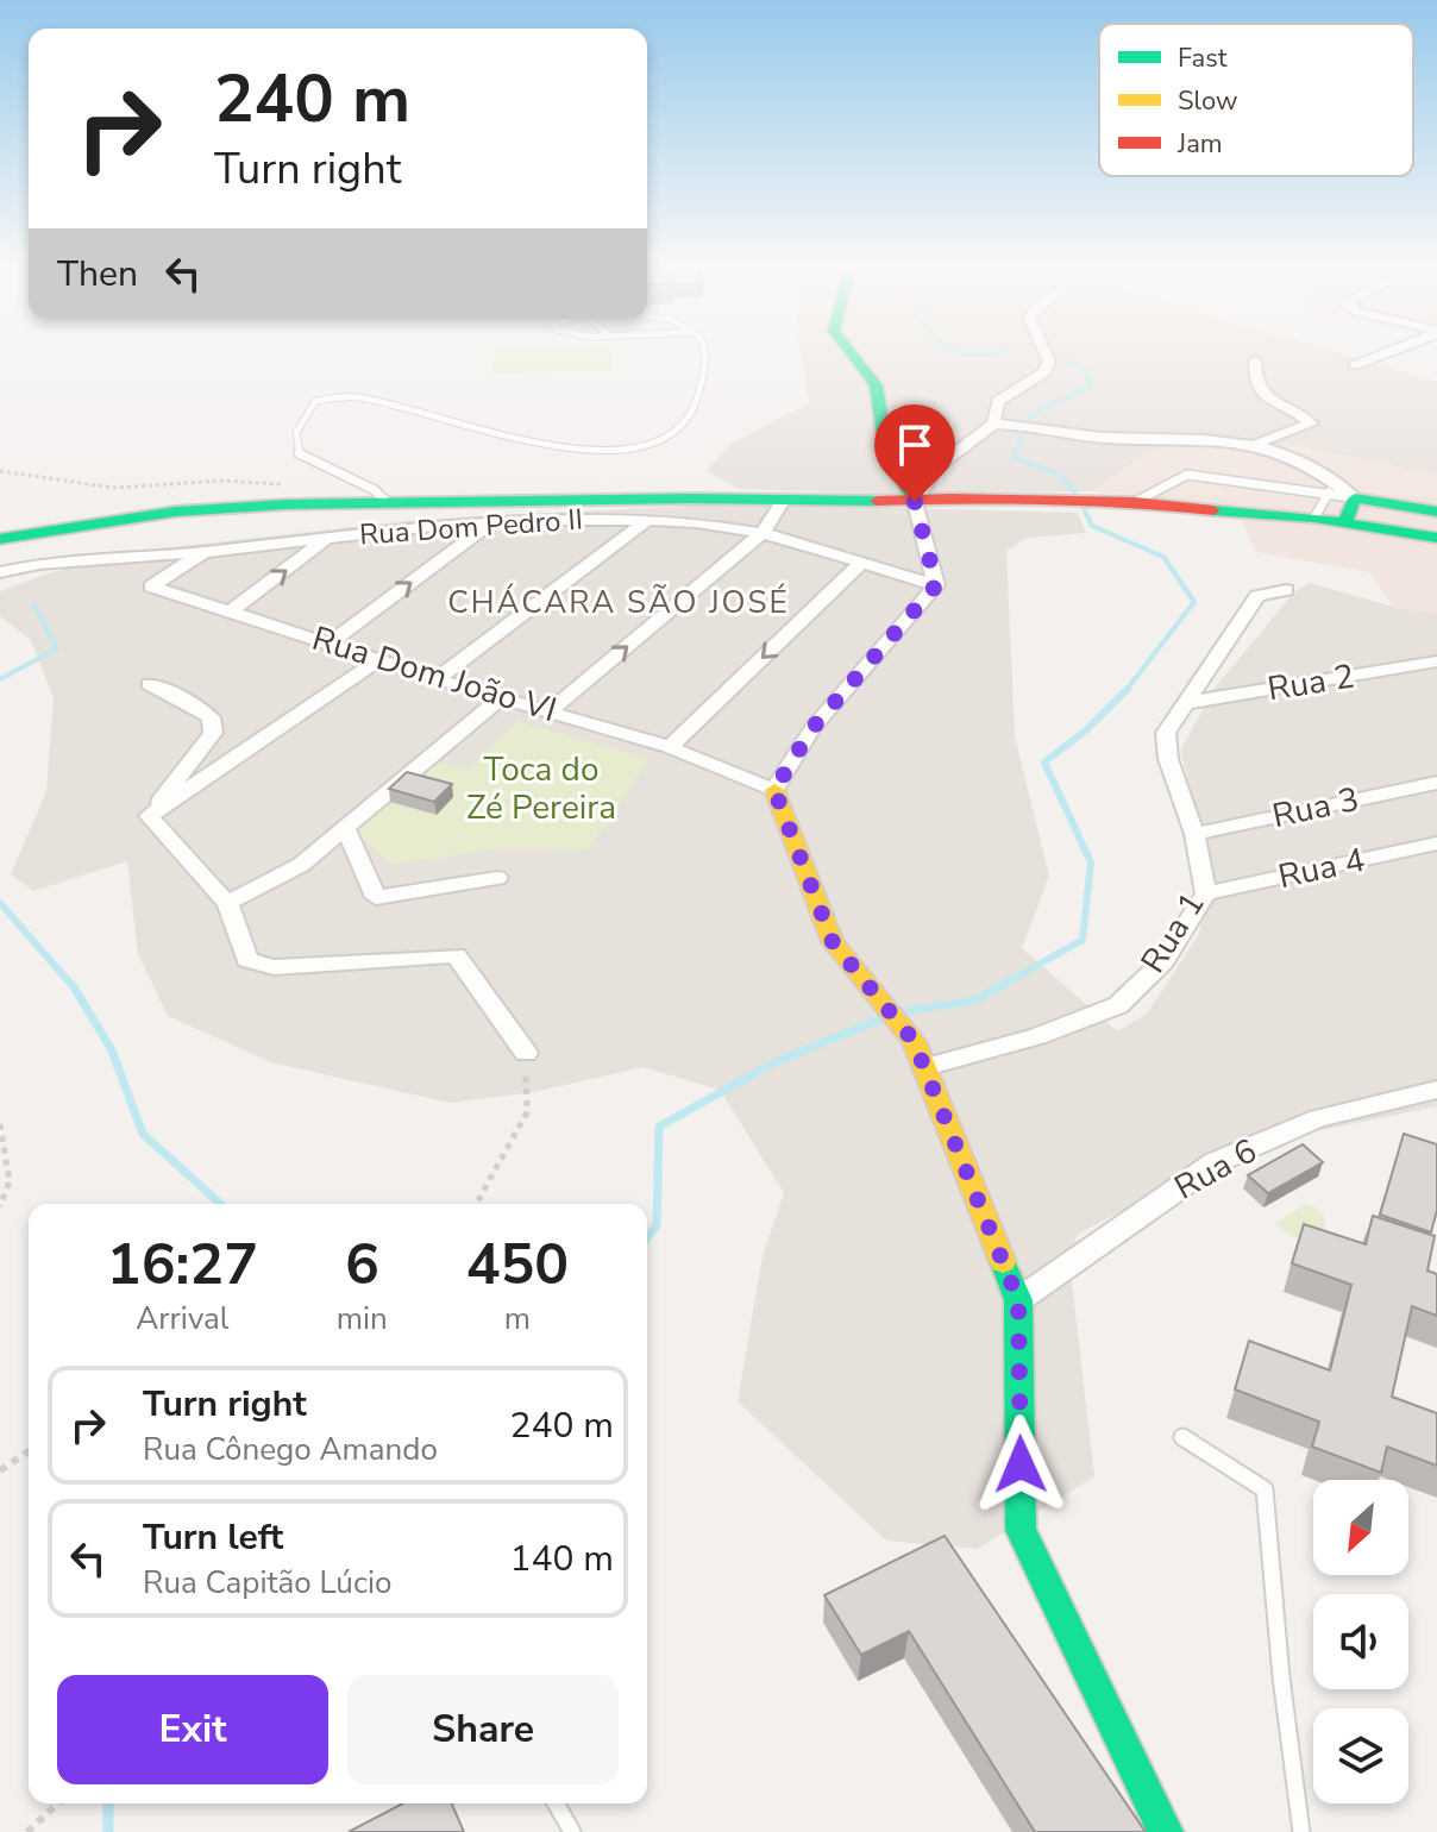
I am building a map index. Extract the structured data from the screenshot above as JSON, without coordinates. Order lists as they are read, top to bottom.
{
  "streets": {
    "street": [
      "Rua Dom Pedro II",
      "Rua Dom João VI",
      "Rua 2",
      "Rua 3",
      "Rua 4",
      "Rua 1",
      "Rua 6"
    ]
  },
  "crossings": [
    ["Rua Dom Pedro II", "Rua Dom João VI"],
    ["Rua 2", "Rua 1"],
    ["Rua 3", "Rua 1"],
    ["Rua 4", "Rua 1"]
  ],
  "districts": ["CHÁCARA SÃO JOSÉ"],
  "parks": ["Toca do Zé Pereira"],
  "legend": ["Fast", "Slow", "Jam"],
  "north": "bottom left",
  "page": {
    "turn": ["240 m", "Turn right"],
    "then": "Then",
    "eta": [
      "16:27",
      "Arrival",
      "6",
      "min",
      "450",
      "m"
    ],
    "list": [
      {
        "name": "Turn right",
        "note": "Rua Cônego Amando",
        "value": "240 m"
      },
      {
        "name": "Turn left",
        "note": "Rua Capitão Lúcio",
        "value": "140 m"
      }
    ],
    "buttons": ["Exit", "Share"]
  }
}
